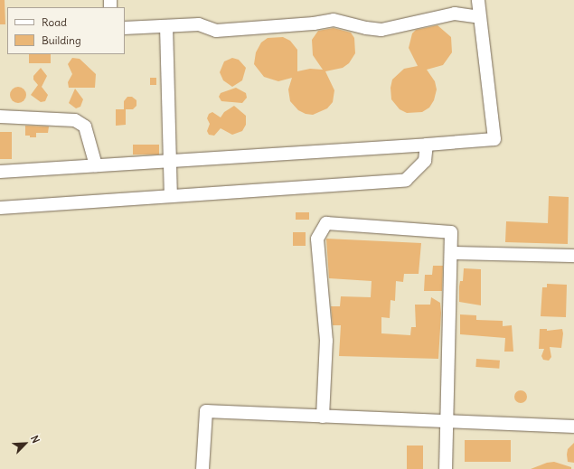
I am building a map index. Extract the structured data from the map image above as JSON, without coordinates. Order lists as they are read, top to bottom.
{
  "legend": ["Road", "Building"],
  "north": "top right"
}
